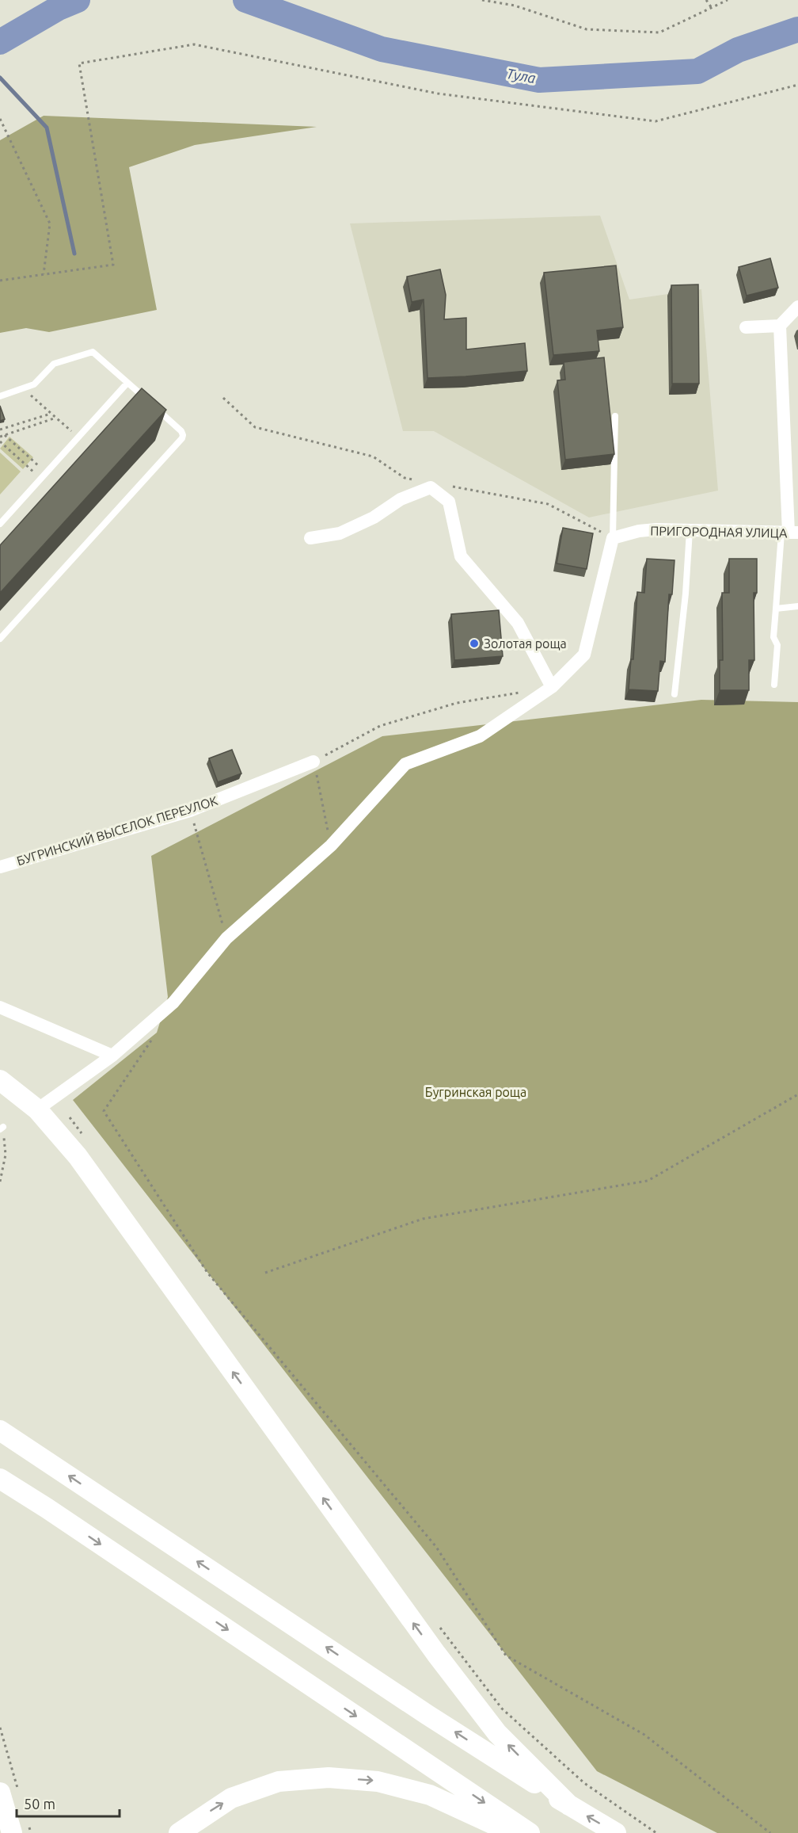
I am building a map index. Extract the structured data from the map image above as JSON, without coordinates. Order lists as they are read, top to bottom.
{
  "streets": {
    "street": ["ПРИГОРОДНАЯ УЛИЦА", "БУГРИНСКИЙ ВЫСЕЛОК ПЕРЕУЛОК"]
  },
  "water": ["Тула"],
  "parks": ["Бугринская роща"],
  "places": ["Золотая роща"],
  "scale_bar": "50 m"
}
